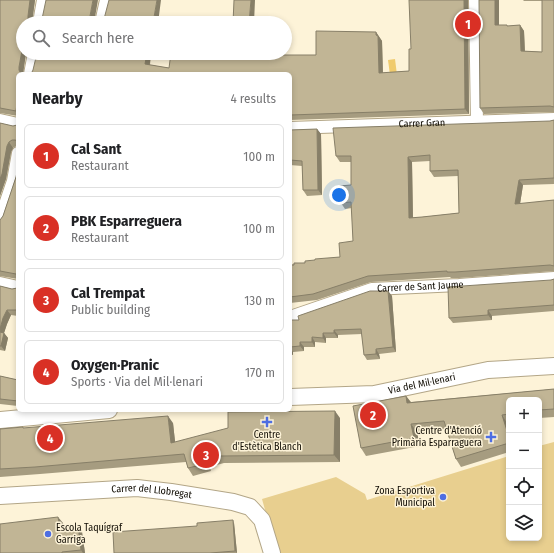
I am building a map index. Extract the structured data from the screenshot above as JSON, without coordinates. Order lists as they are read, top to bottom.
{
  "streets": {
    "street": [
      "Carrer Gran",
      "Carrer de Sant Jaume",
      "Via del Mil·lenari",
      "Carrer del Llobregat"
    ]
  },
  "places": {
    "health": ["Centre d'Estètica Blanch", "Centre d'Atenció Primària Esparraguera"],
    "other": ["Zona Esportiva Municipal", "Escola Taquígraf Garriga"]
  },
  "page": {
    "pins": [
      "1",
      "2",
      "4",
      "3"
    ],
    "search": "Search here",
    "heading": ["Nearby", "4 results"],
    "list": [
      {
        "mark": "1",
        "name": "Cal Sant",
        "note": "Restaurant",
        "value": "100 m"
      },
      {
        "mark": "2",
        "name": "PBK Esparreguera",
        "note": "Restaurant",
        "value": "100 m"
      },
      {
        "mark": "3",
        "name": "Cal Trempat",
        "note": "Public building",
        "value": "130 m"
      },
      {
        "mark": "4",
        "name": "Oxygen·Pranic",
        "note": "Sports · Via del Mil·lenari",
        "value": "170 m"
      }
    ],
    "map_buttons": ["+", "−"]
  }
}
